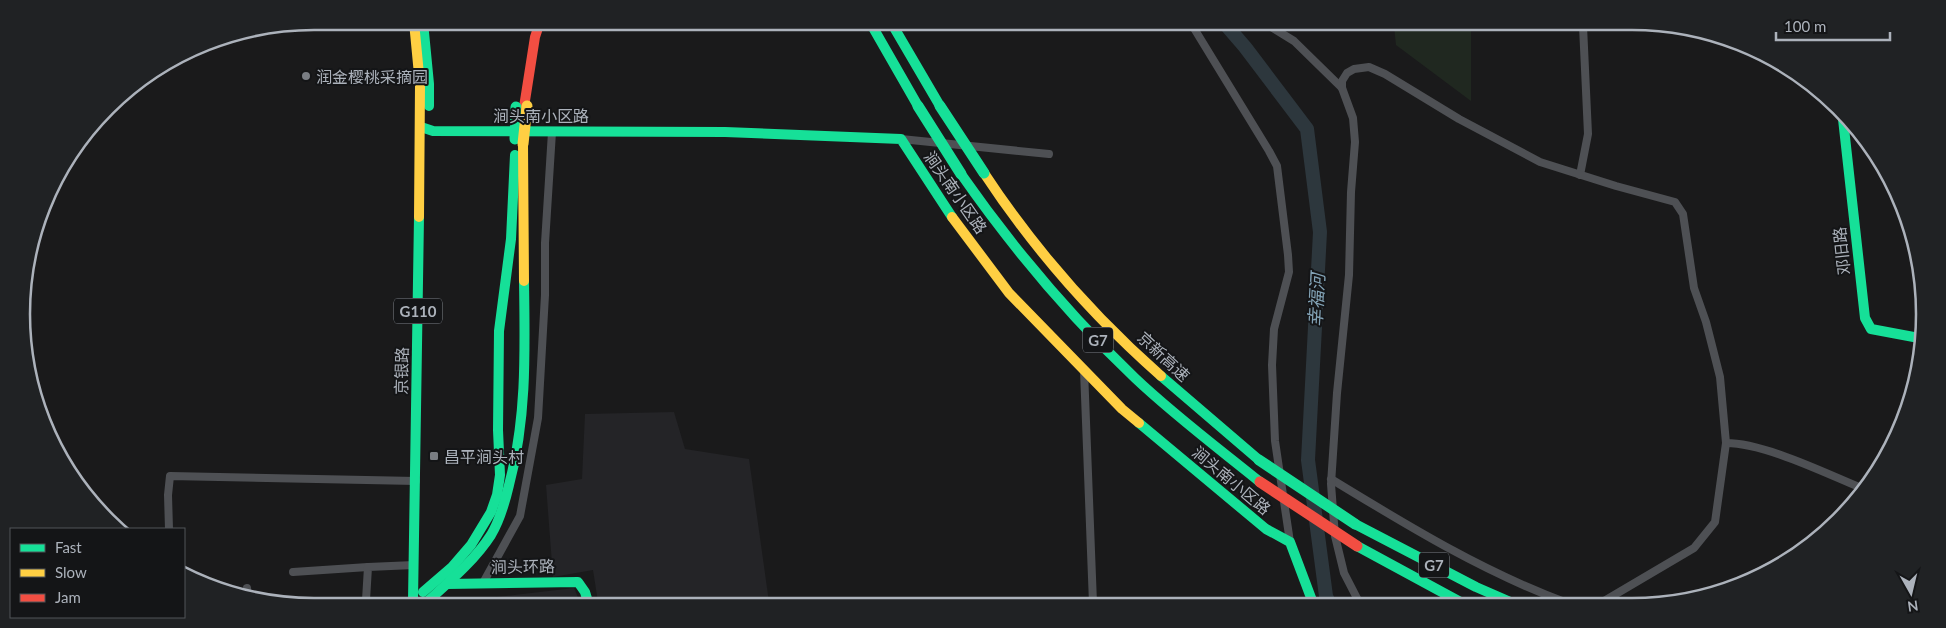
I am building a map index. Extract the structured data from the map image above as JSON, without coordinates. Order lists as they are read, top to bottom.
{
  "streets": {
    "main road": [
      "涧头南小区路",
      "邓旧路",
      "G110",
      "G7",
      "京新高速",
      "京银路",
      "涧头环路"
    ]
  },
  "crossings": [
    ["涧头南小区路", "京银路"]
  ],
  "water": ["幸福河"],
  "places": {
    "other": ["润金樱桃采摘园"],
    "transit": ["昌平涧头村"]
  },
  "legend": ["Fast", "Slow", "Jam"],
  "scale_bar": "100 m",
  "north": "bottom"
}
